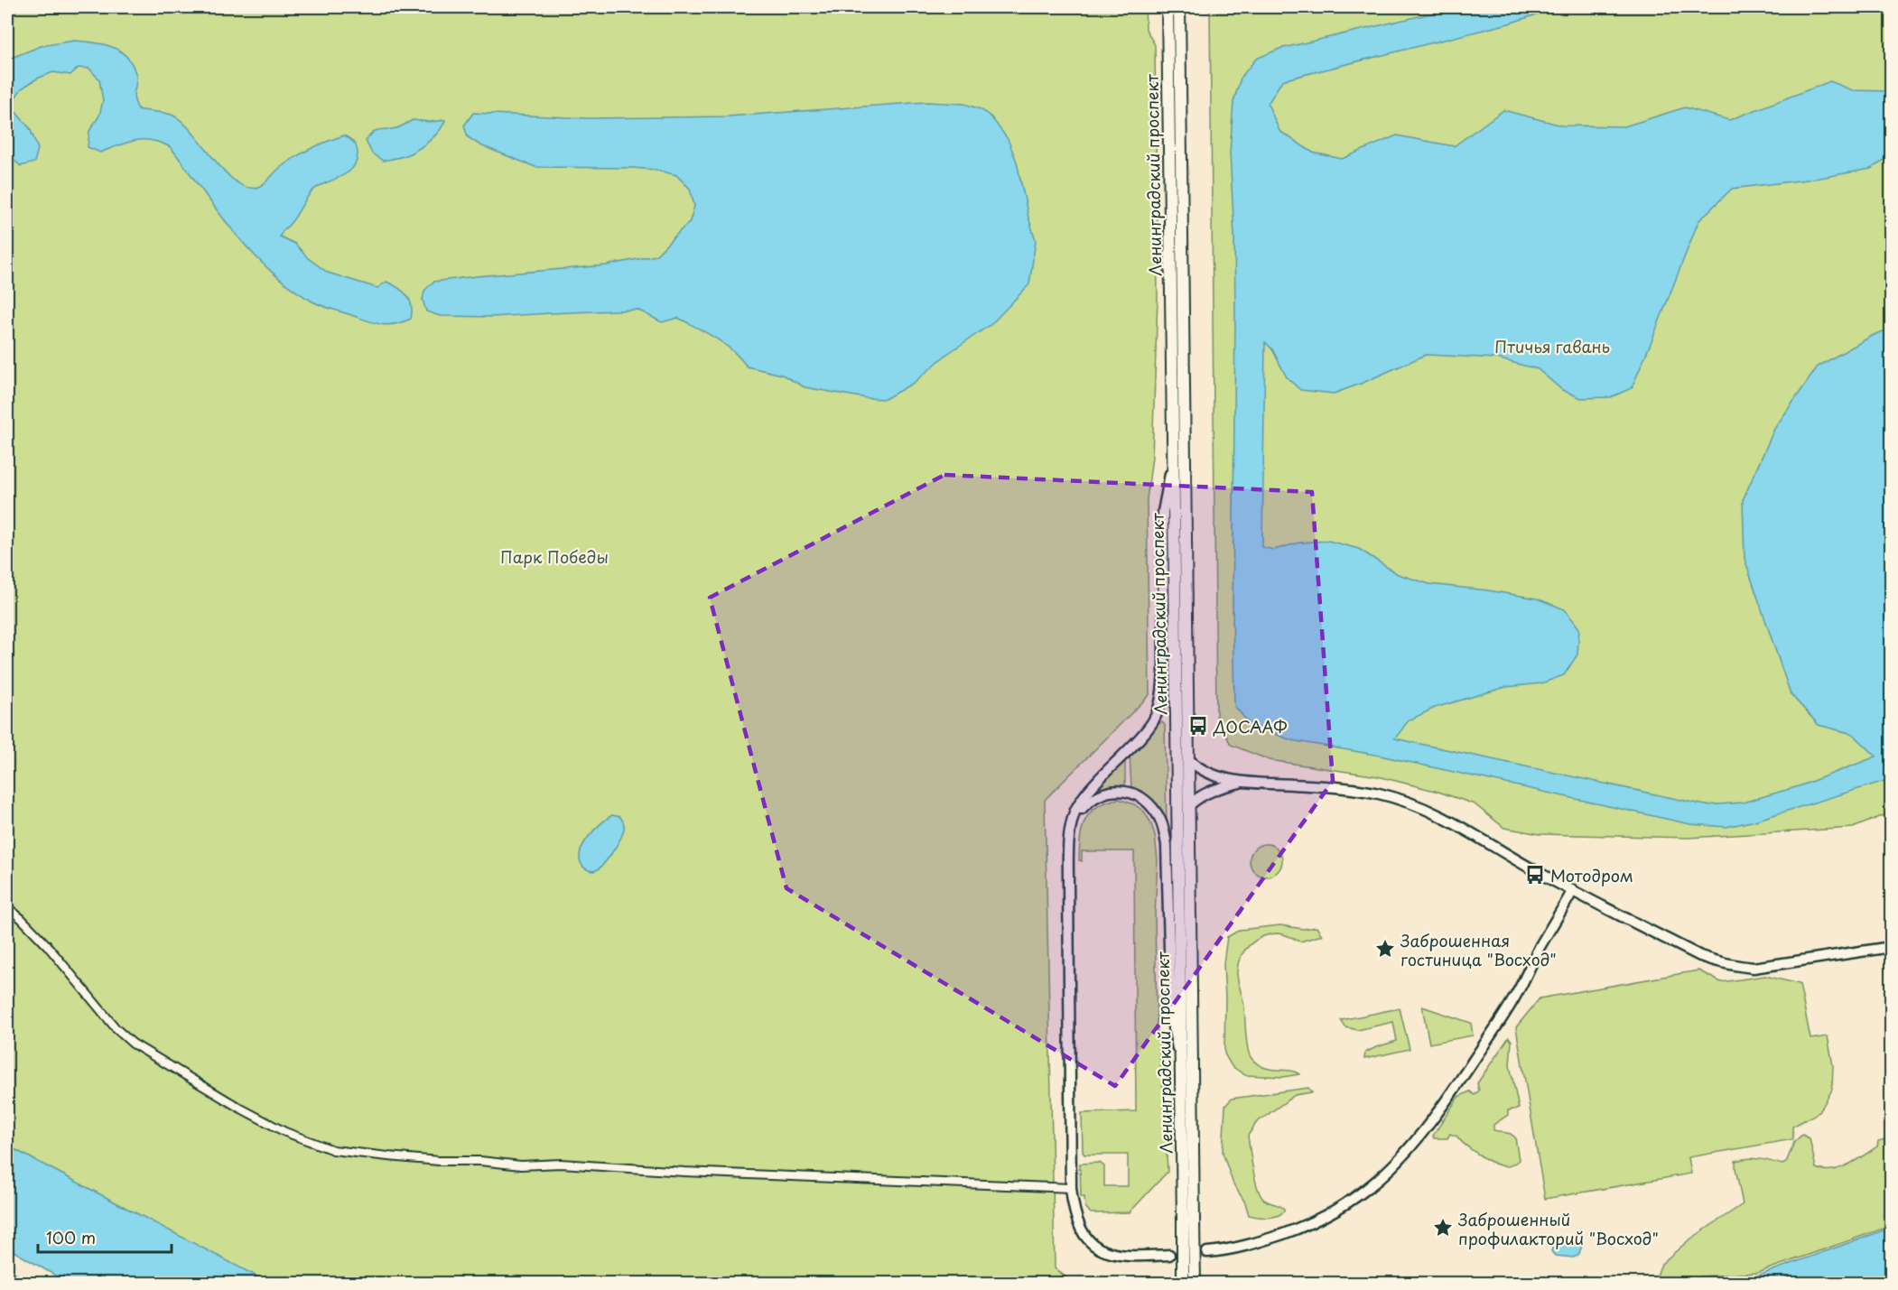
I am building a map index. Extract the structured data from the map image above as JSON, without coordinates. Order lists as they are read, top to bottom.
{
  "streets": {
    "main road": ["Ленинградский проспект"]
  },
  "parks": ["Птичья гавань", "Парк Победы"],
  "places": {
    "bus stop": ["ДОСААФ", "Мотодром"],
    "place": ["Заброшенная гостиница \"Восход\"", "Заброшенный профилакторий \"Восход\""]
  },
  "scale_bar": "100 m"
}
